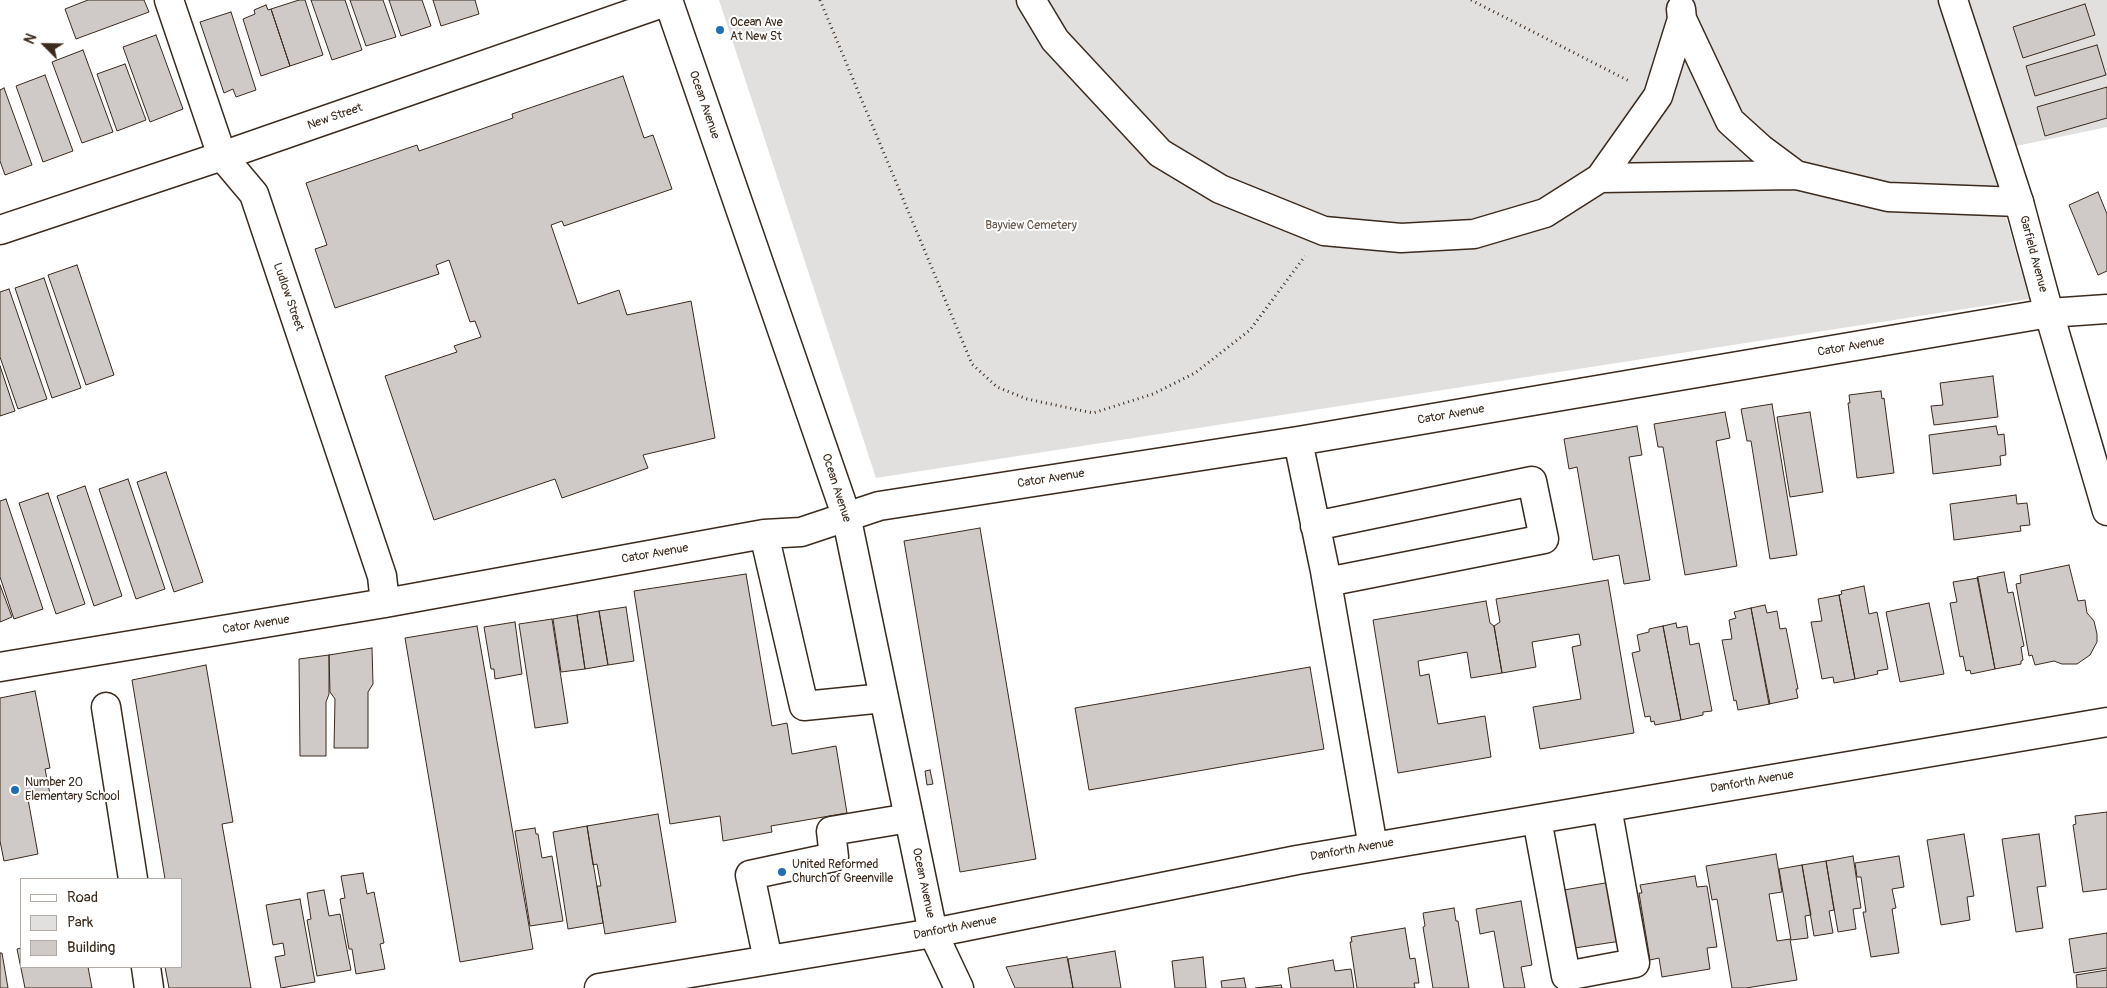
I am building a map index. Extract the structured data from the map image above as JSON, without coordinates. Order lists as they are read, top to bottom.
{
  "streets": {
    "street": [
      "Ocean Avenue",
      "New Street",
      "Garfield Avenue",
      "Ludlow Street",
      "Cator Avenue",
      "Danforth Avenue"
    ]
  },
  "crossings": [
    ["Ocean Avenue", "New Street"],
    ["Ocean Avenue", "Cator Avenue"],
    ["Ocean Avenue", "Danforth Avenue"],
    ["New Street", "Ludlow Street"],
    ["Garfield Avenue", "Cator Avenue"],
    ["Ludlow Street", "Cator Avenue"]
  ],
  "parks": ["Bayview Cemetery"],
  "places": ["Ocean Ave At New St", "Number 20 Elementary School", "United Reformed Church of Greenville"],
  "legend": ["Road", "Park", "Building"],
  "north": "top left"
}
